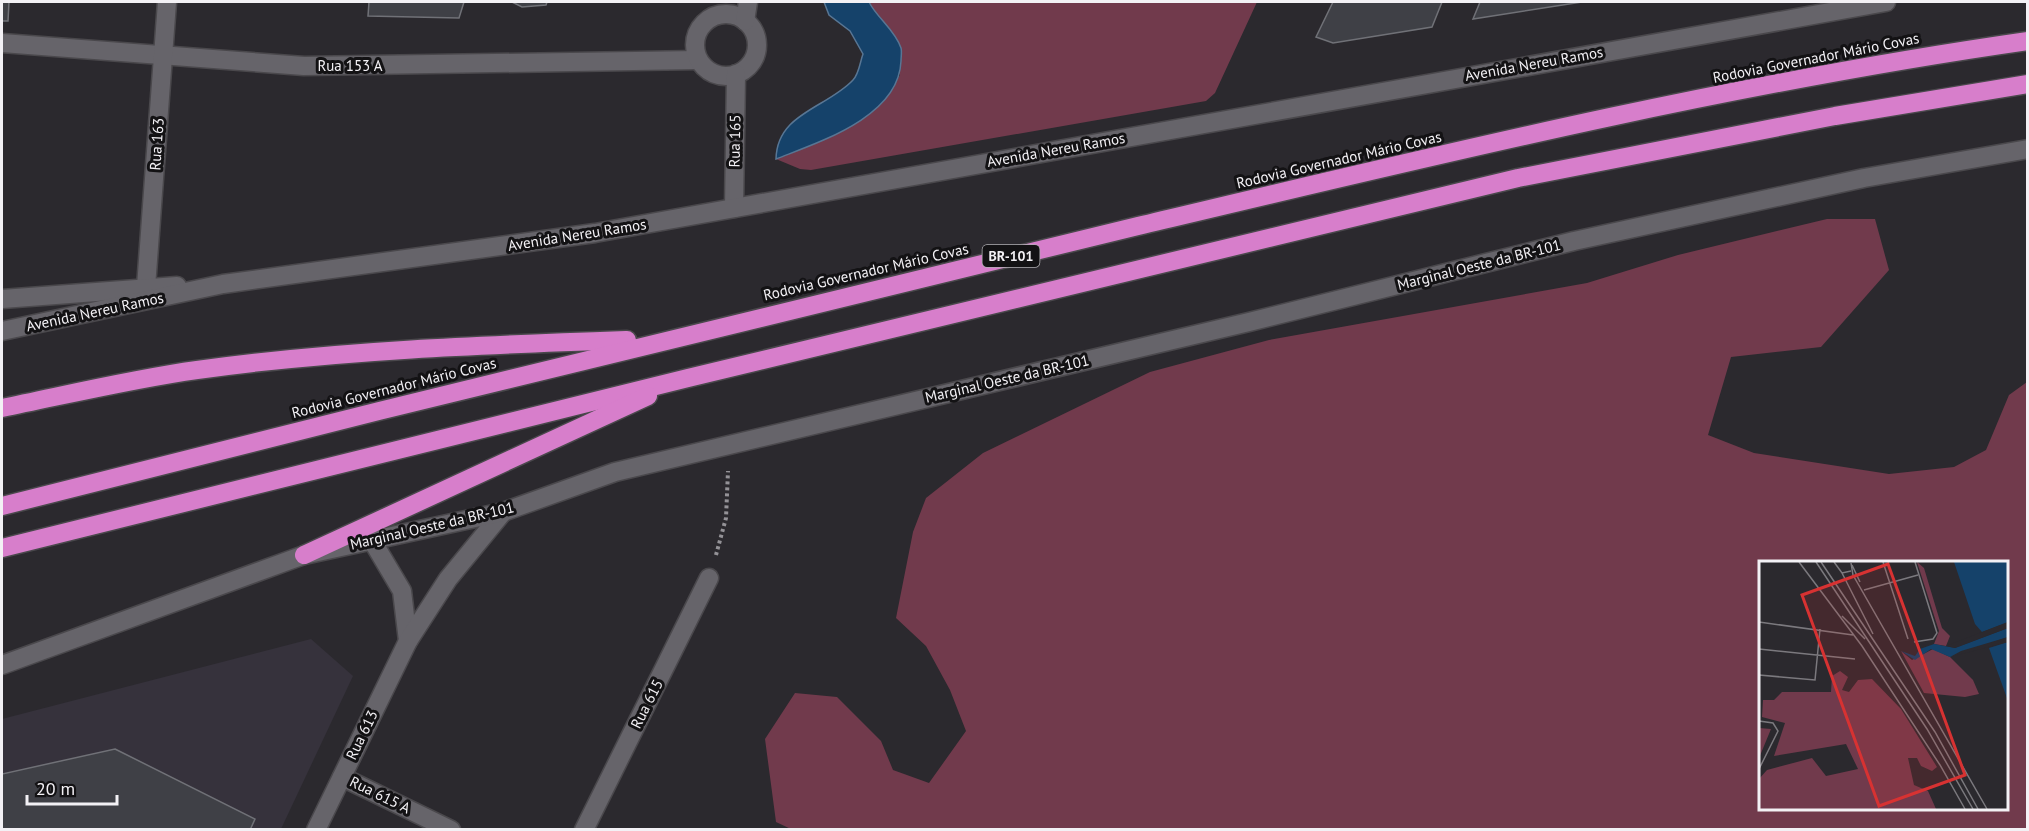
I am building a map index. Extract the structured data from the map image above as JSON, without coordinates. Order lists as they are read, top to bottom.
{
  "streets": {
    "highway": ["Rodovia Governador Mário Covas", "BR-101"],
    "main road": [
      "Avenida Nereu Ramos",
      "Rua 153 A",
      "Rua 165",
      "Rua 163",
      "Marginal Oeste da BR-101",
      "Rua 615",
      "Rua 613",
      "Rua 615 A"
    ]
  },
  "crossings": [
    ["Avenida Nereu Ramos", "Rua 165"],
    ["Avenida Nereu Ramos", "Rua 163"],
    ["Rua 153 A", "Rua 165"],
    ["Rua 153 A", "Rua 163"],
    ["Marginal Oeste da BR-101", "Rua 613"],
    ["Rua 613", "Rua 615 A"]
  ],
  "scale_bar": "20 m"
}
